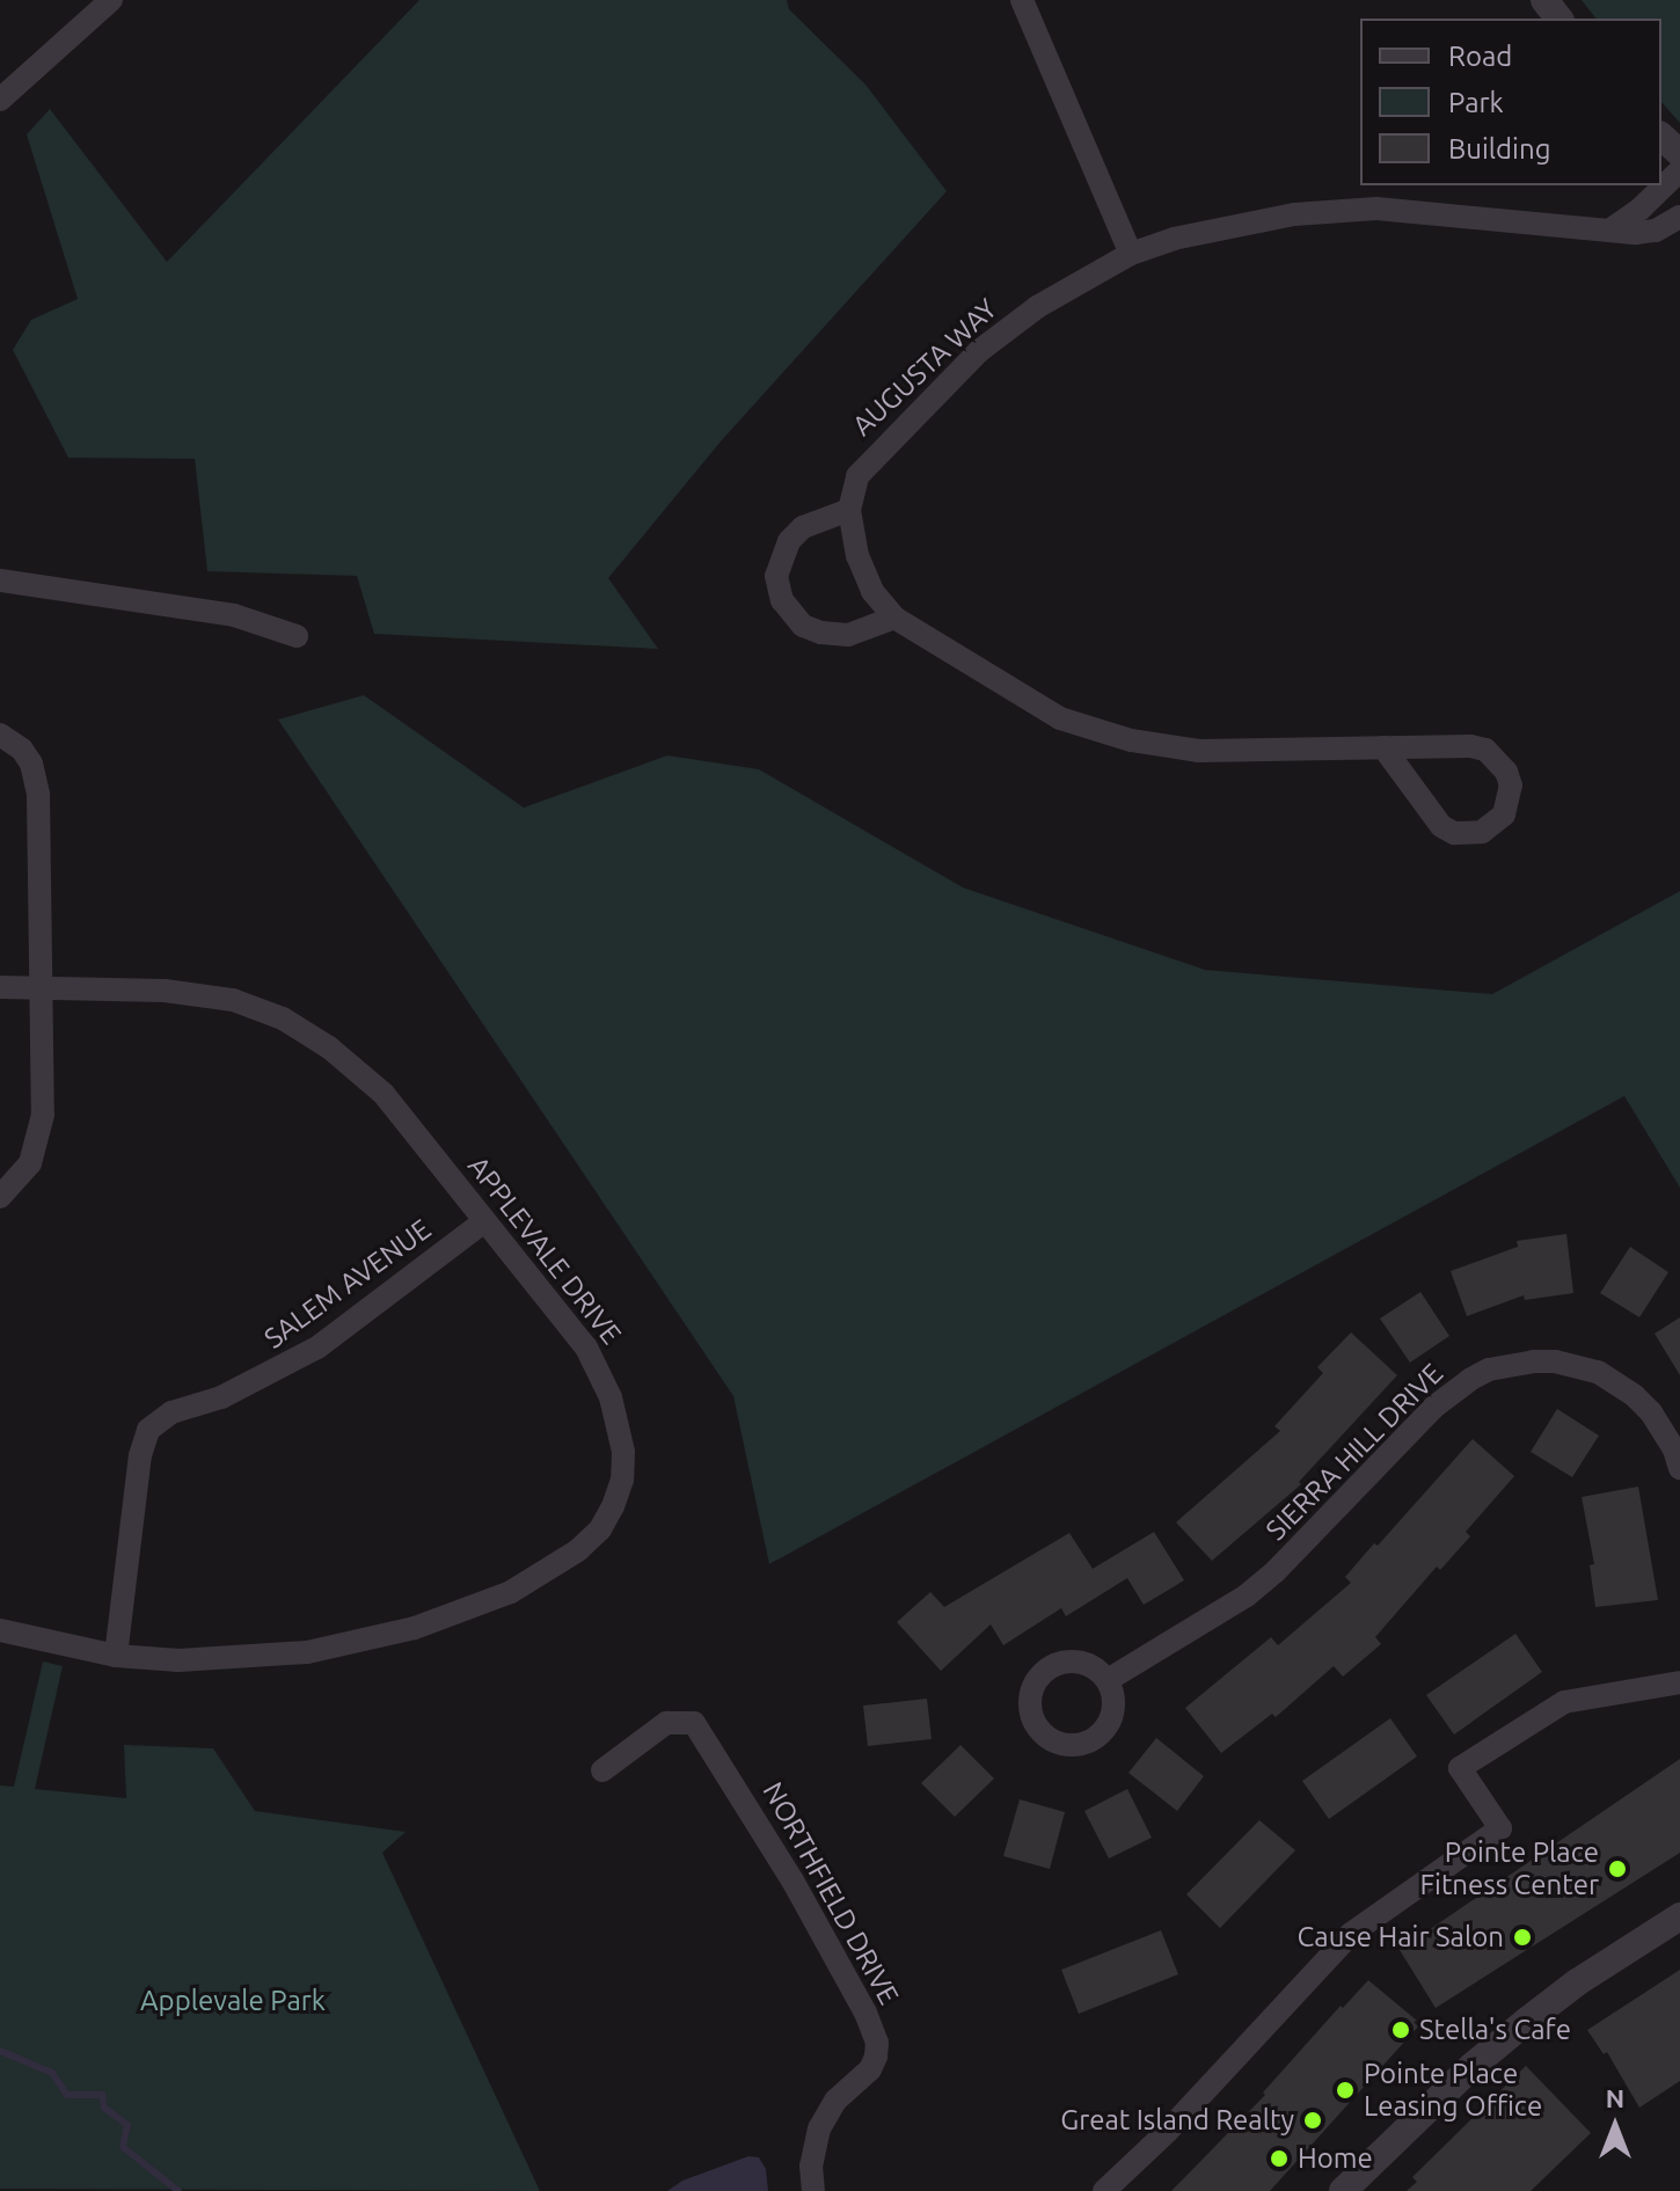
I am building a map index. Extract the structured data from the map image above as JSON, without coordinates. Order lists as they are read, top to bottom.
{
  "streets": {
    "street": [
      "AUGUSTA WAY",
      "APPLEVALE DRIVE",
      "SALEM AVENUE",
      "SIERRA HILL DRIVE",
      "NORTHFIELD DRIVE"
    ]
  },
  "crossings": [
    ["APPLEVALE DRIVE", "SALEM AVENUE"]
  ],
  "parks": ["Applevale Park"],
  "places": [
    "Pointe Place Fitness Center",
    "Cause Hair Salon",
    "Stella's Cafe",
    "Pointe Place Leasing Office",
    "Great Island Realty",
    "Home"
  ],
  "legend": ["Road", "Park", "Building"],
  "north": "top"
}
